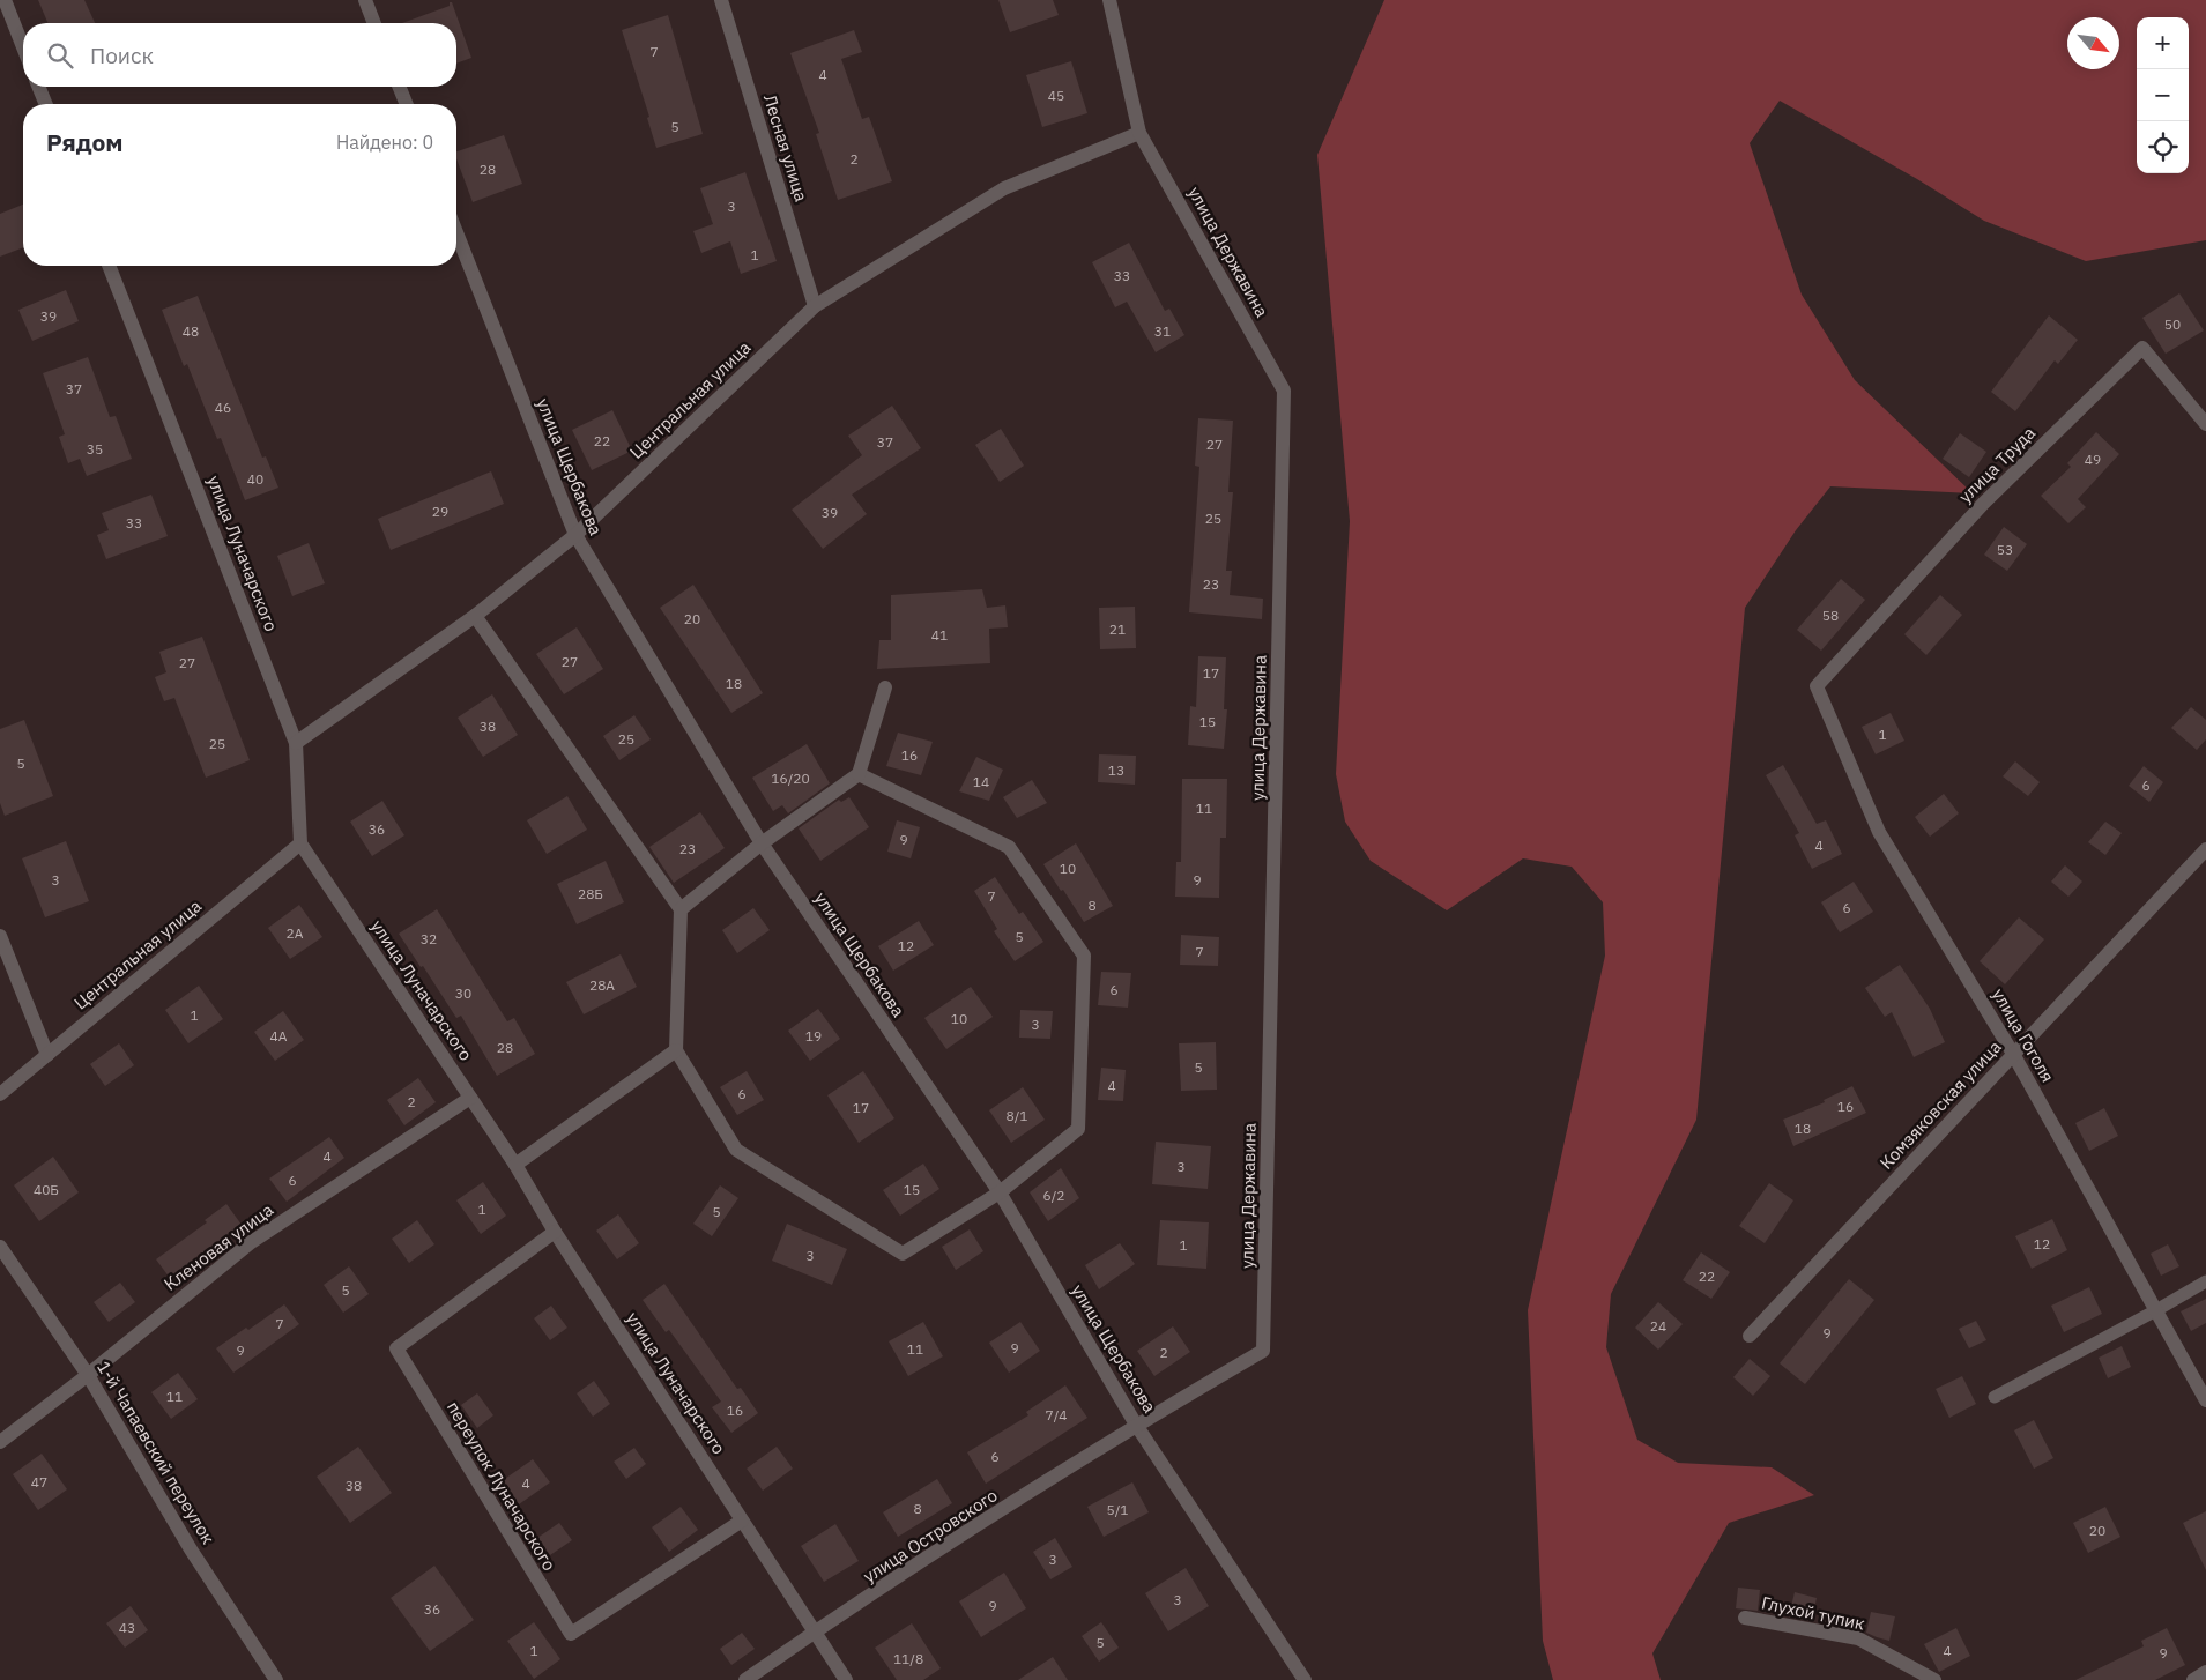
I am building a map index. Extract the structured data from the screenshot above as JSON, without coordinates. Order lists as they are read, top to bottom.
{
  "streets": {
    "street": [
      "Лесная улица",
      "улица Державина",
      "Центральная улица",
      "улица Труда",
      "улица Щербакова",
      "улица Луначарского",
      "улица Гоголя",
      "Комзяковская улица",
      "Кленовая улица",
      "1-й Чапаевский переулок",
      "переулок Луначарского",
      "улица Островского",
      "Глухой тупик"
    ]
  },
  "crossings": [
    ["Лесная улица", "Центральная улица"],
    ["улица Державина", "Центральная улица"],
    ["улица Державина", "улица Щербакова"],
    ["улица Державина", "улица Островского"],
    ["Центральная улица", "улица Щербакова"],
    ["Центральная улица", "улица Луначарского"],
    ["улица Труда", "улица Гоголя"],
    ["улица Щербакова", "улица Островского"],
    ["улица Луначарского", "Кленовая улица"],
    ["улица Луначарского", "переулок Луначарского"],
    ["улица Луначарского", "улица Островского"],
    ["улица Гоголя", "Комзяковская улица"],
    ["Кленовая улица", "1-й Чапаевский переулок"]
  ],
  "house_numbers": [
    "7",
    "4",
    "45",
    "5",
    "2",
    "28",
    "3",
    "1",
    "33",
    "39",
    "50",
    "48",
    "31",
    "37",
    "46",
    "22",
    "37",
    "27",
    "35",
    "49",
    "40",
    "29",
    "39",
    "25",
    "33",
    "53",
    "23",
    "58",
    "20",
    "21",
    "41",
    "27",
    "27",
    "17",
    "18",
    "15",
    "38",
    "1",
    "25",
    "25",
    "16",
    "5",
    "13",
    "16/20",
    "14",
    "6",
    "11",
    "36",
    "9",
    "4",
    "23",
    "10",
    "3",
    "9",
    "28Б",
    "7",
    "8",
    "6",
    "2А",
    "5",
    "32",
    "12",
    "7",
    "28А",
    "6",
    "30",
    "1",
    "10",
    "3",
    "4А",
    "19",
    "28",
    "5",
    "4",
    "6",
    "2",
    "16",
    "17",
    "8/1",
    "18",
    "4",
    "3",
    "6",
    "40Б",
    "15",
    "6/2",
    "1",
    "5",
    "12",
    "1",
    "3",
    "22",
    "5",
    "7",
    "24",
    "9",
    "9",
    "11",
    "9",
    "2",
    "11",
    "16",
    "7/4",
    "6",
    "47",
    "4",
    "38",
    "8",
    "5/1",
    "20",
    "3",
    "3",
    "9",
    "36",
    "43",
    "5",
    "1",
    "4",
    "9",
    "11/8"
  ],
  "north": "bottom right",
  "page": {
    "map_buttons": ["+", "−"],
    "search": "Поиск",
    "heading": ["Рядом", "Найдено: 0"]
  }
}
